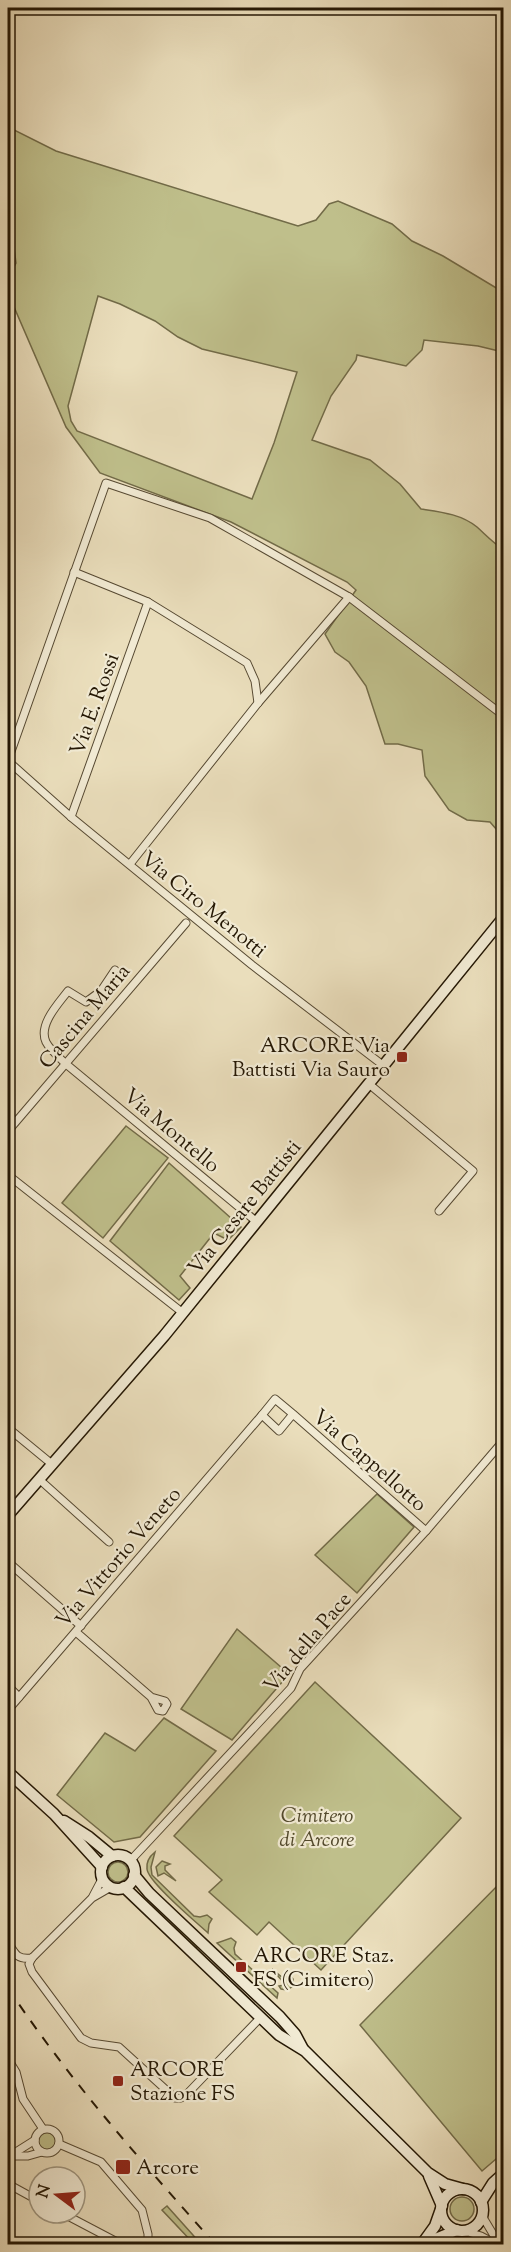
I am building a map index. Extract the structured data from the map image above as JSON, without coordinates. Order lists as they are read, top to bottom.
{
  "streets": {
    "street": [
      "Via E. Rossi",
      "Via Ciro Menotti",
      "Cascina Maria",
      "Via Montello",
      "Via Cesare Battisti",
      "Via Cappellotto",
      "Via Vittorio Veneto",
      "Via della Pace"
    ]
  },
  "crossings": [
    ["Via E. Rossi", "Via Ciro Menotti"],
    ["Via Ciro Menotti", "Via Cesare Battisti"],
    ["Cascina Maria", "Via Montello"],
    ["Via Montello", "Via Cesare Battisti"],
    ["Via Cappellotto", "Via Vittorio Veneto"],
    ["Via Cappellotto", "Via della Pace"]
  ],
  "parks": ["Cimitero di Arcore"],
  "places": {
    "transit": [
      "ARCORE Via Battisti Via Sauro",
      "ARCORE Staz. FS (Cimitero)",
      "ARCORE Stazione FS",
      "Arcore"
    ]
  },
  "north": "left"
}
